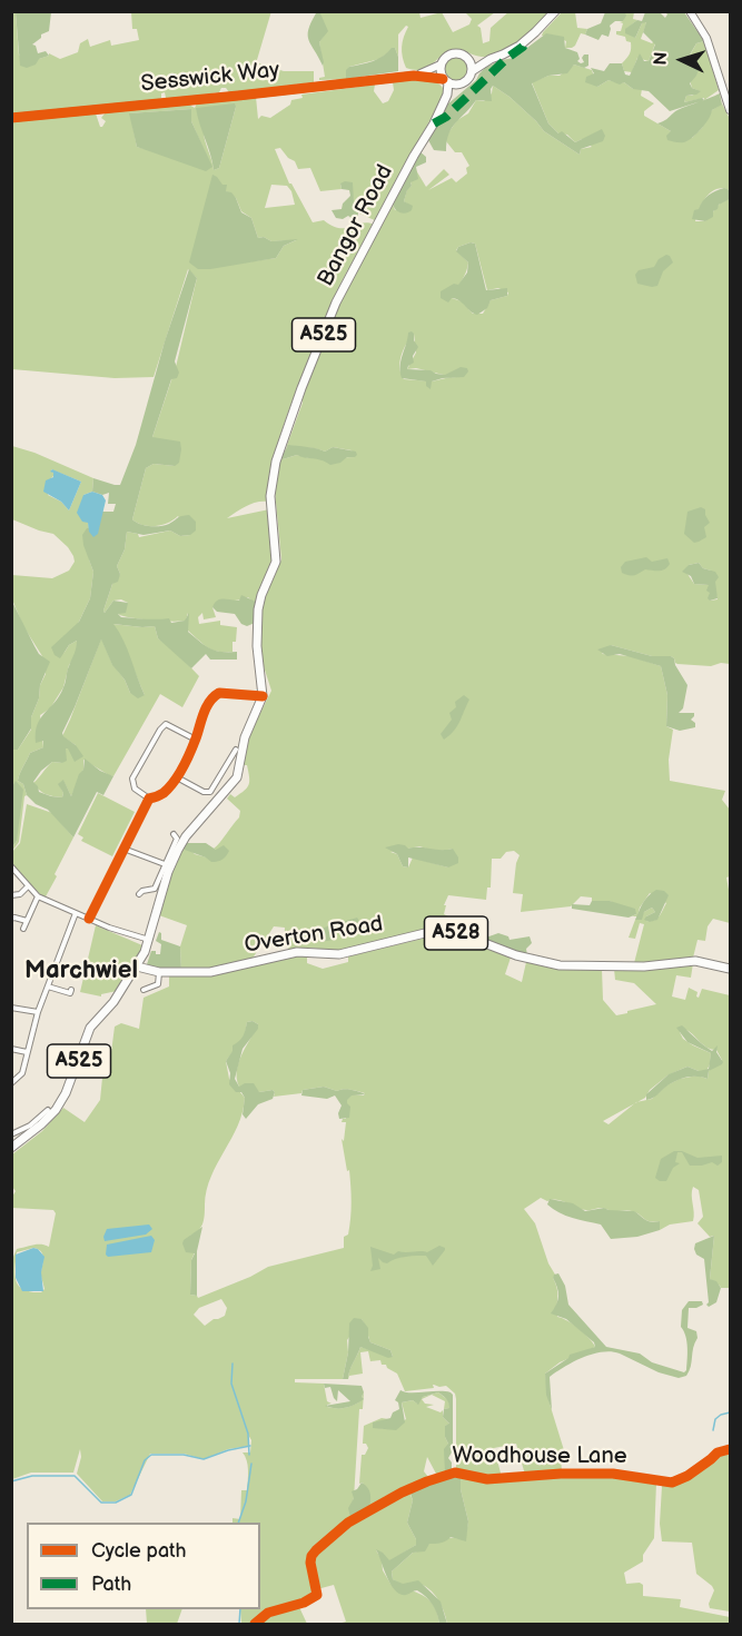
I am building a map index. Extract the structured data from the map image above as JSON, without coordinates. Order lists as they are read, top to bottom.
{
  "streets": {
    "main road": [
      "Bangor Road",
      "A525",
      "A528",
      "Overton Road"
    ],
    "street": ["Sesswick Way", "Woodhouse Lane"]
  },
  "crossings": [
    ["Sesswick Way", "Bangor Road"],
    ["Sesswick Way", "A525"],
    ["Bangor Road", "A525"],
    ["Bangor Road", "Overton Road"],
    ["A525", "Overton Road"]
  ],
  "districts": ["Marchwiel"],
  "legend": ["Cycle path", "Path"],
  "north": "left"
}
